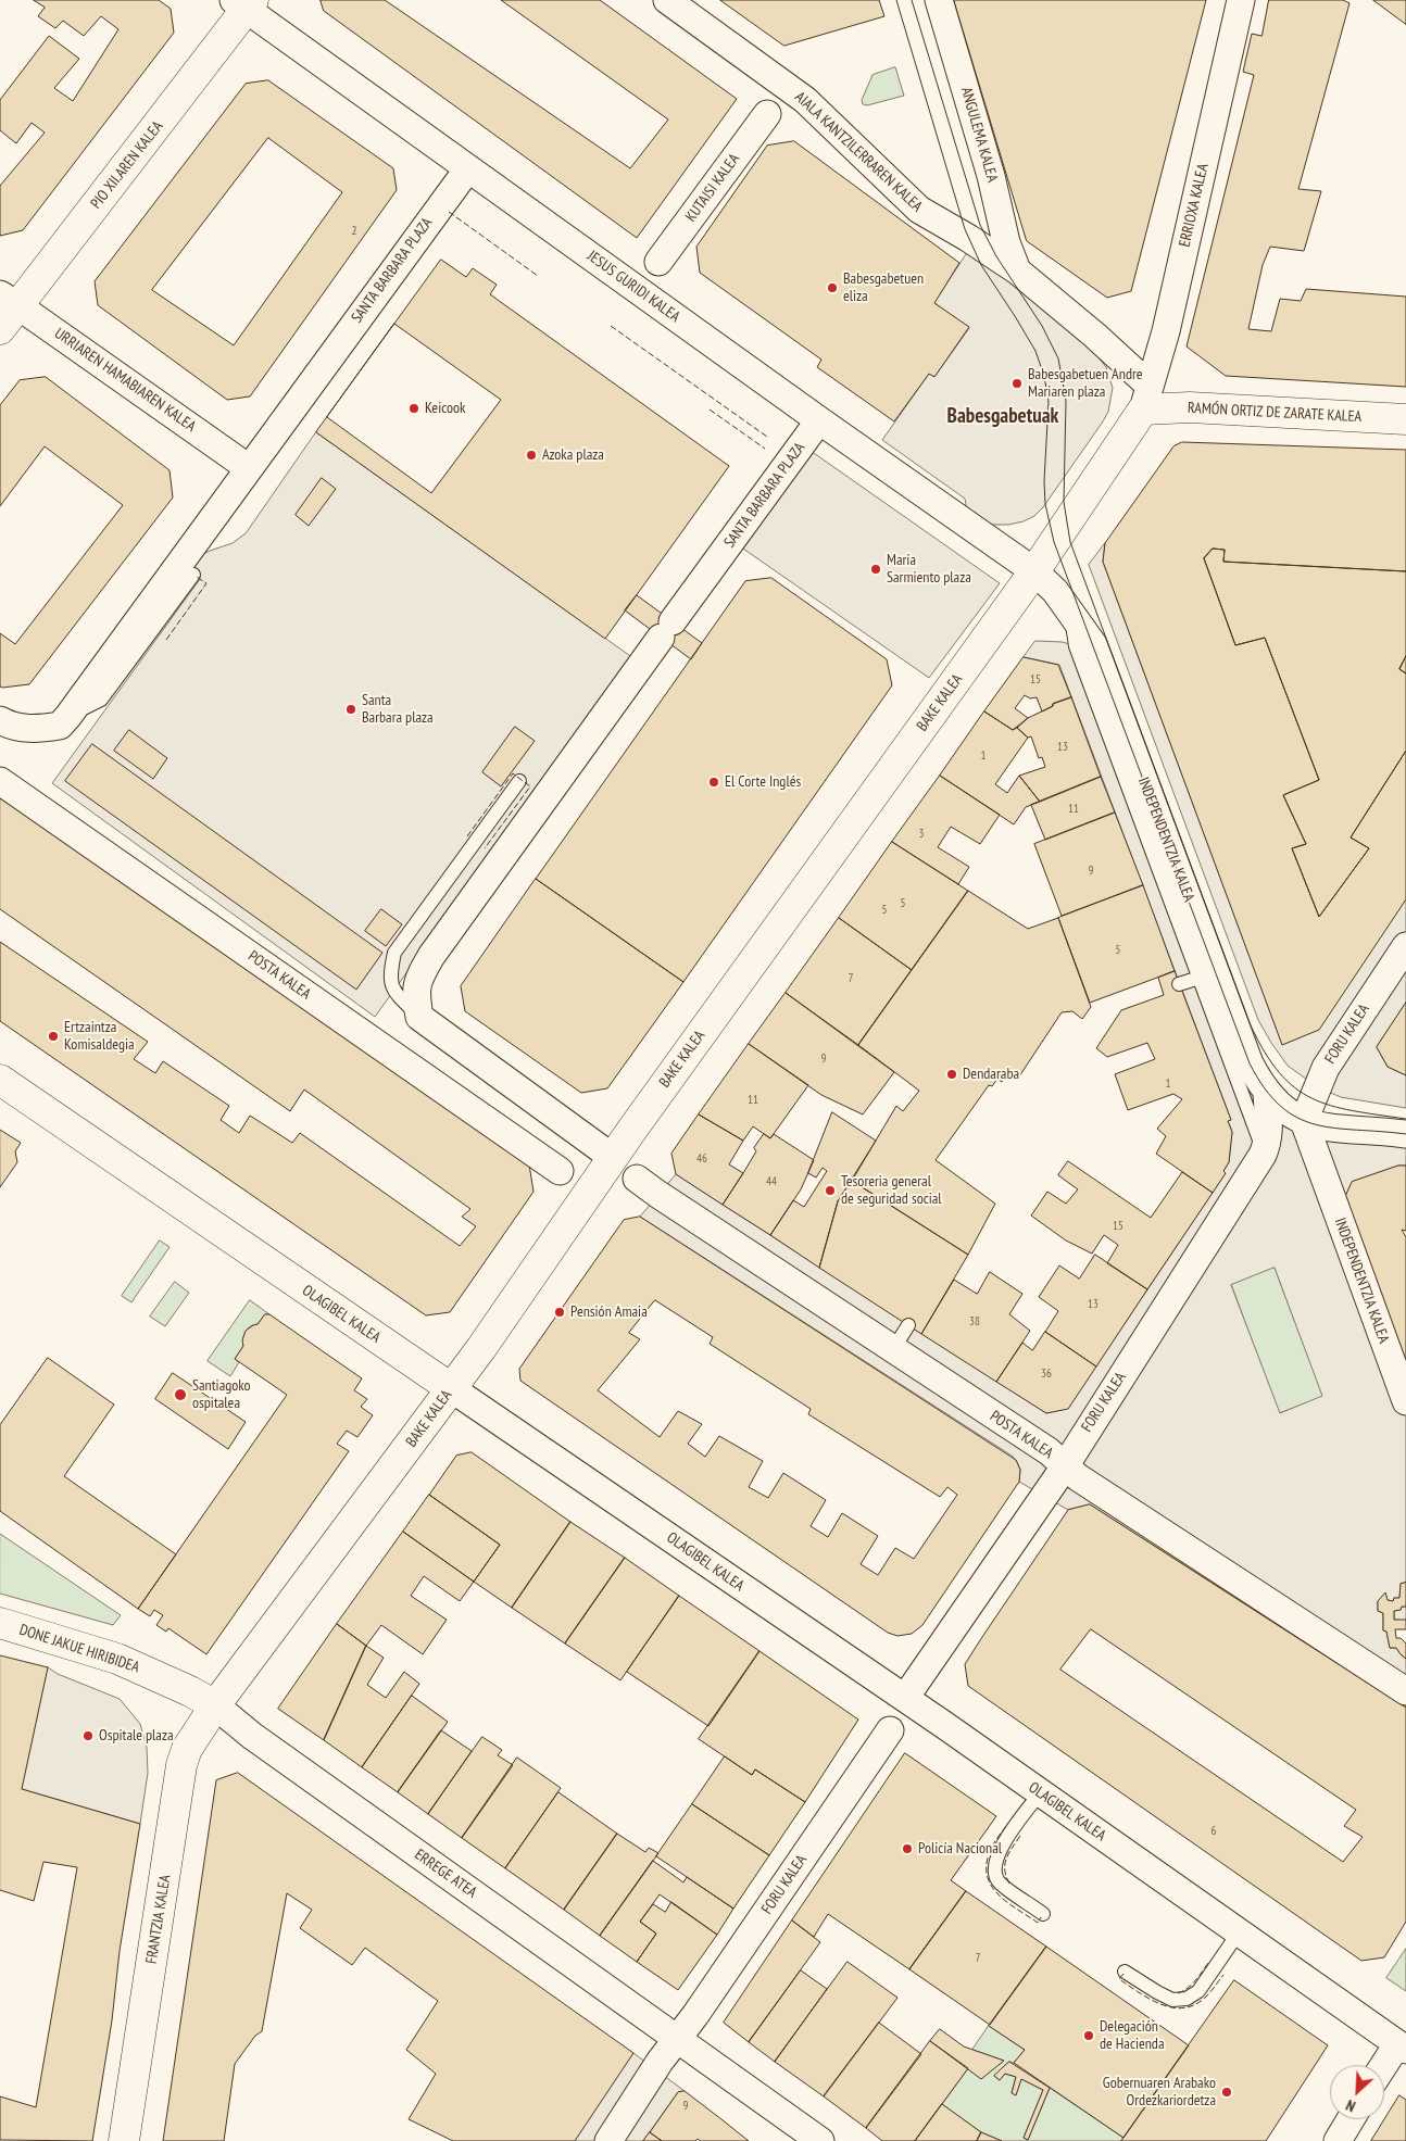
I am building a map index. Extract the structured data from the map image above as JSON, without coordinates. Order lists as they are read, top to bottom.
{
  "streets": {
    "main road": [
      "PIO XII.AREN KALEA",
      "RAMÓN ORTIZ DE ZARATE KALEA",
      "BAKE KALEA",
      "OLAGIBEL KALEA",
      "DONE JAKUE HIRIBIDEA",
      "FRANTZIA KALEA"
    ],
    "street": [
      "ANGULEMA KALEA",
      "AIALA KANTZILERRAREN KALEA",
      "KUTAISI KALEA",
      "ERRIOXA KALEA",
      "SANTA BARBARA PLAZA",
      "JESUS GURIDI KALEA",
      "URRIAREN HAMABIAREN KALEA",
      "INDEPENDENTZIA KALEA",
      "POSTA KALEA",
      "FORU KALEA",
      "ERREGE ATEA"
    ]
  },
  "crossings": [
    ["ANGULEMA KALEA", "AIALA KANTZILERRAREN KALEA"],
    ["AIALA KANTZILERRAREN KALEA", "ERRIOXA KALEA"],
    ["AIALA KANTZILERRAREN KALEA", "RAMÓN ORTIZ DE ZARATE KALEA"],
    ["AIALA KANTZILERRAREN KALEA", "BAKE KALEA"],
    ["PIO XII.AREN KALEA", "JESUS GURIDI KALEA"],
    ["PIO XII.AREN KALEA", "URRIAREN HAMABIAREN KALEA"],
    ["ERRIOXA KALEA", "RAMÓN ORTIZ DE ZARATE KALEA"],
    ["ERRIOXA KALEA", "BAKE KALEA"],
    ["SANTA BARBARA PLAZA", "JESUS GURIDI KALEA"],
    ["SANTA BARBARA PLAZA", "URRIAREN HAMABIAREN KALEA"],
    ["JESUS GURIDI KALEA", "BAKE KALEA"],
    ["JESUS GURIDI KALEA", "INDEPENDENTZIA KALEA"],
    ["RAMÓN ORTIZ DE ZARATE KALEA", "BAKE KALEA"],
    ["BAKE KALEA", "INDEPENDENTZIA KALEA"],
    ["BAKE KALEA", "OLAGIBEL KALEA"],
    ["BAKE KALEA", "DONE JAKUE HIRIBIDEA"],
    ["BAKE KALEA", "ERREGE ATEA"],
    ["BAKE KALEA", "FRANTZIA KALEA"],
    ["INDEPENDENTZIA KALEA", "FORU KALEA"],
    ["POSTA KALEA", "FORU KALEA"],
    ["FORU KALEA", "OLAGIBEL KALEA"],
    ["FORU KALEA", "ERREGE ATEA"],
    ["DONE JAKUE HIRIBIDEA", "ERREGE ATEA"],
    ["DONE JAKUE HIRIBIDEA", "FRANTZIA KALEA"],
    ["ERREGE ATEA", "FRANTZIA KALEA"]
  ],
  "districts": ["Babesgabetuak"],
  "places": [
    "Babesgabetuen eliza",
    "Babesgabetuen Andre Mariaren plaza",
    "Keicook",
    "Azoka plaza",
    "María Sarmiento plaza",
    "Santa Barbara plaza",
    "El Corte Inglés",
    "Ertzaintza Komisaldegia",
    "Dendaraba",
    "Tesoreria general de seguridad social",
    "Pensión Amaia",
    "Santiagoko ospitalea",
    "Ospitale plaza",
    "Policía Nacional",
    "Delegación de Hacienda",
    "Gobernuaren Arabako Ordezkariordetza"
  ],
  "house_numbers": [
    "2",
    "15",
    "13",
    "1",
    "11",
    "3",
    "9",
    "5",
    "5",
    "5",
    "7",
    "9",
    "1",
    "11",
    "46",
    "44",
    "15",
    "13",
    "38",
    "36",
    "6",
    "7",
    "9"
  ],
  "north": "bottom left"
}
